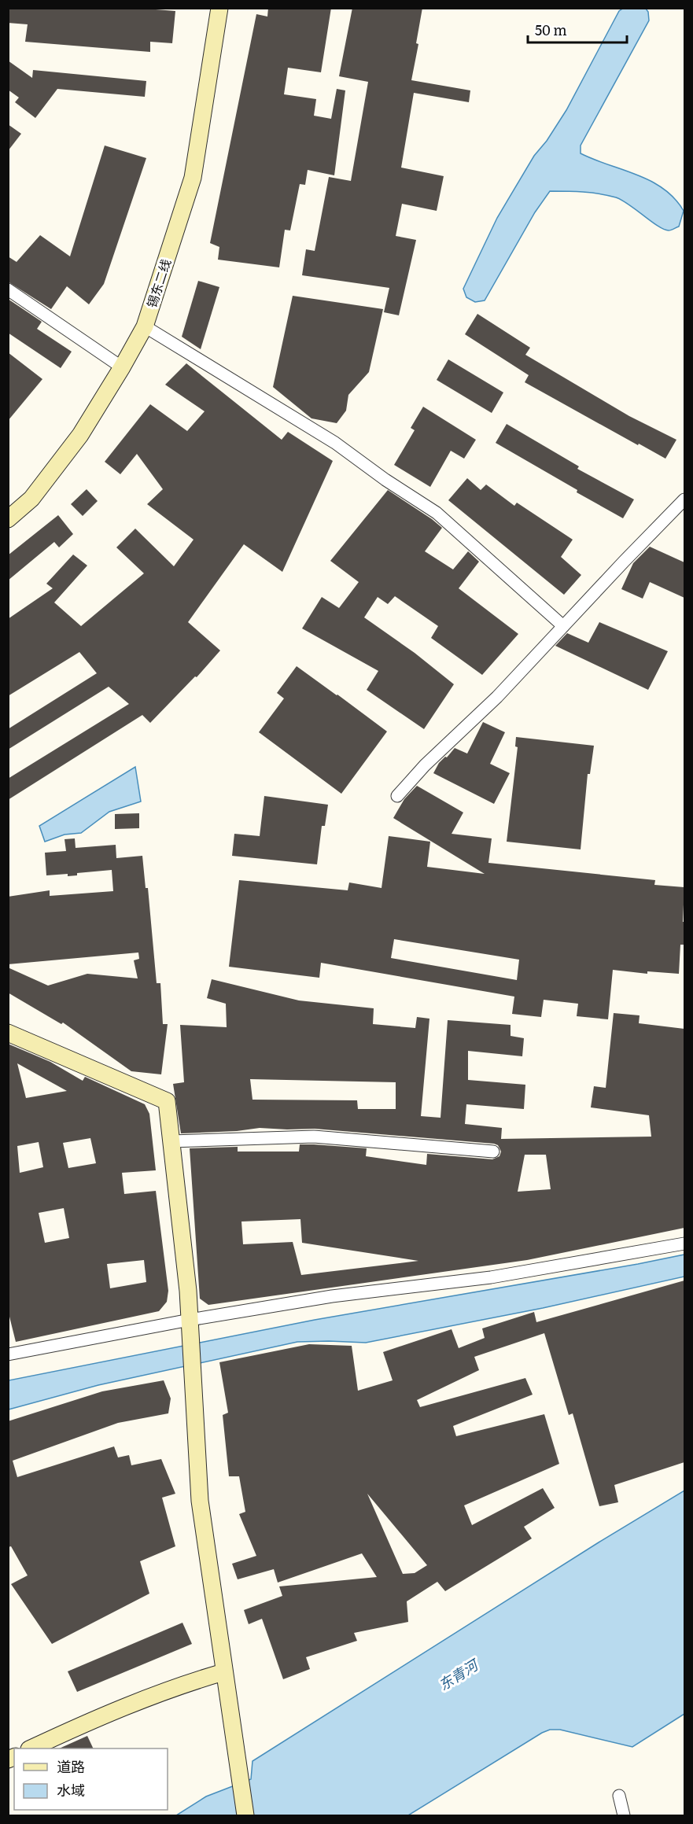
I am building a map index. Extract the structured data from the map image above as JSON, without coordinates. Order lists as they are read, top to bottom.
{
  "streets": {
    "street": ["锡东二线"]
  },
  "water": ["东青河"],
  "legend": ["道路", "水域"],
  "scale_bar": "50 m"
}
